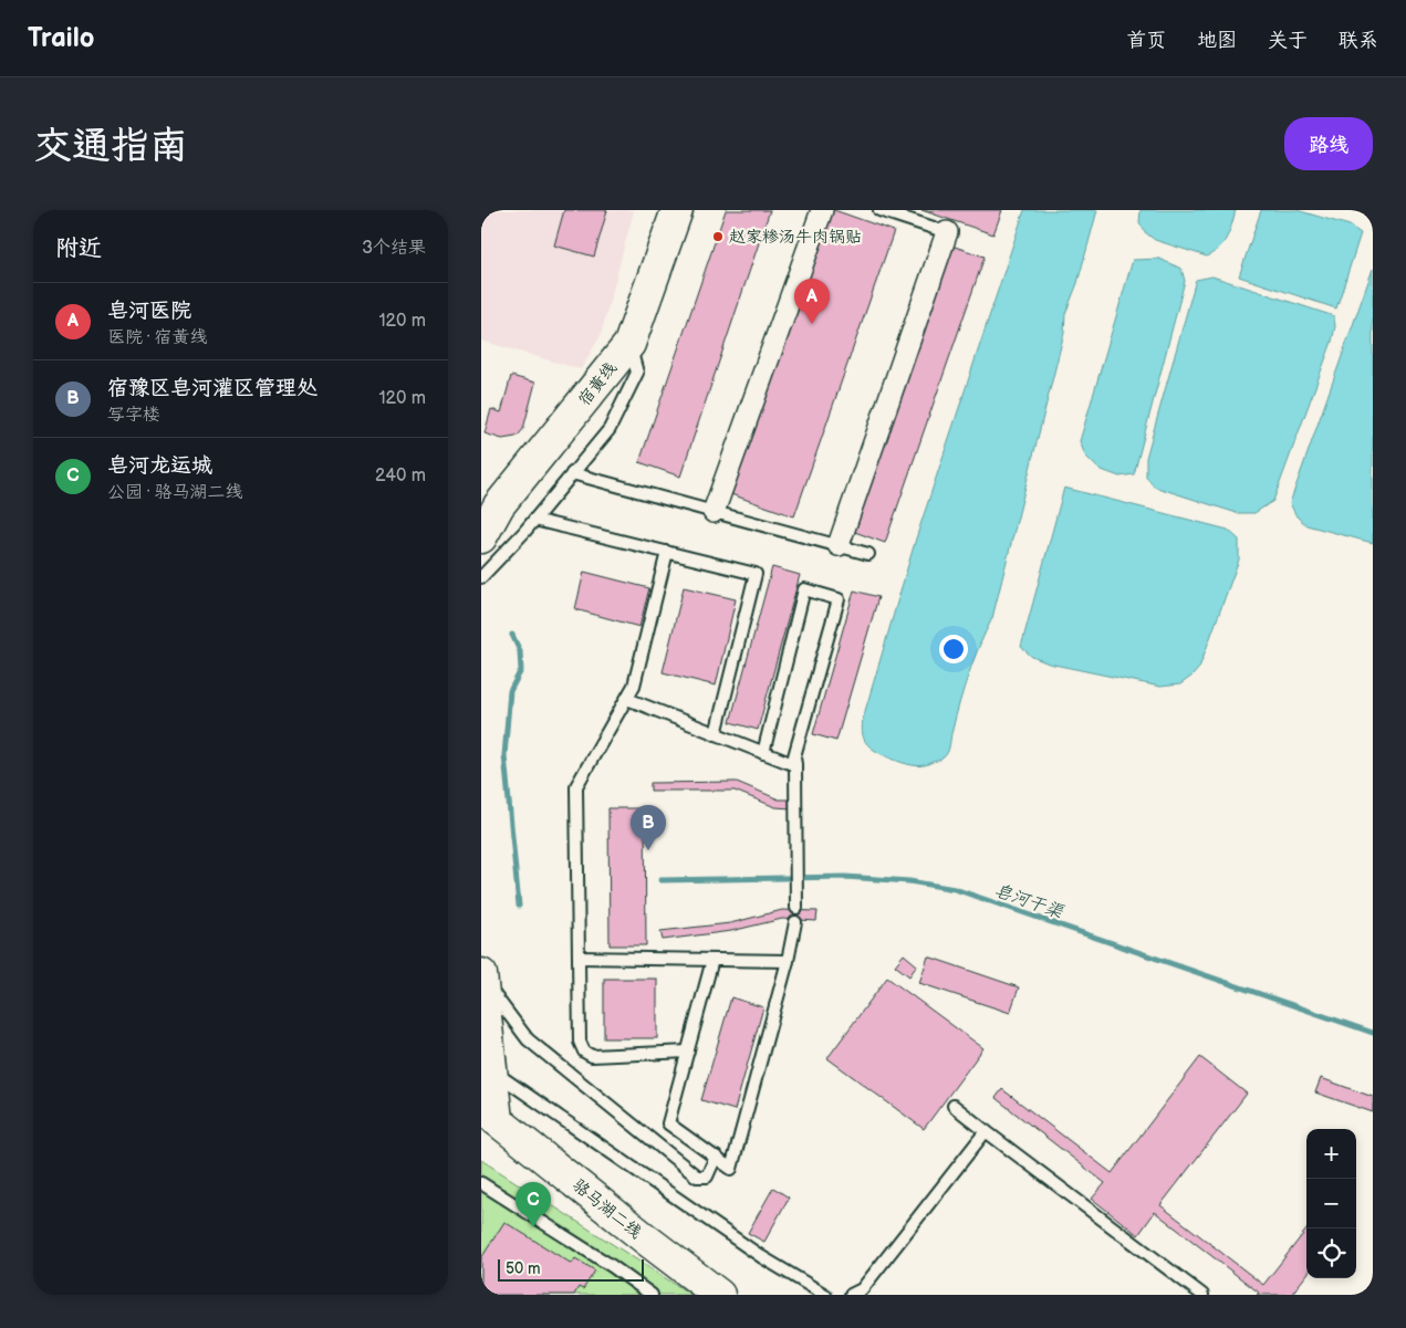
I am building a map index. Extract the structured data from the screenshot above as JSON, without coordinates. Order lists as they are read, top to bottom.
{
  "streets": {
    "street": ["宿黄线", "骆马湖二线"]
  },
  "water": ["皂河干渠"],
  "places": ["赵家糁汤牛肉锅贴"],
  "scale_bar": "50 m",
  "page": {
    "header": "Trailo",
    "nav": [
      "首页",
      "地图",
      "关于",
      "联系"
    ],
    "buttons": "路线",
    "title": "交通指南",
    "heading": ["附近", "3个结果"],
    "pins": ["A", "B", "C"],
    "list": [
      {
        "mark": "A",
        "name": "皂河医院",
        "note": "医院 · 宿黄线",
        "value": "120 m"
      },
      {
        "mark": "B",
        "name": "宿豫区皂河灌区管理处",
        "note": "写字楼",
        "value": "120 m"
      },
      {
        "mark": "C",
        "name": "皂河龙运城",
        "note": "公园 · 骆马湖二线",
        "value": "240 m"
      }
    ],
    "map_buttons": ["+", "−"],
    "scale": "50 m"
  }
}
